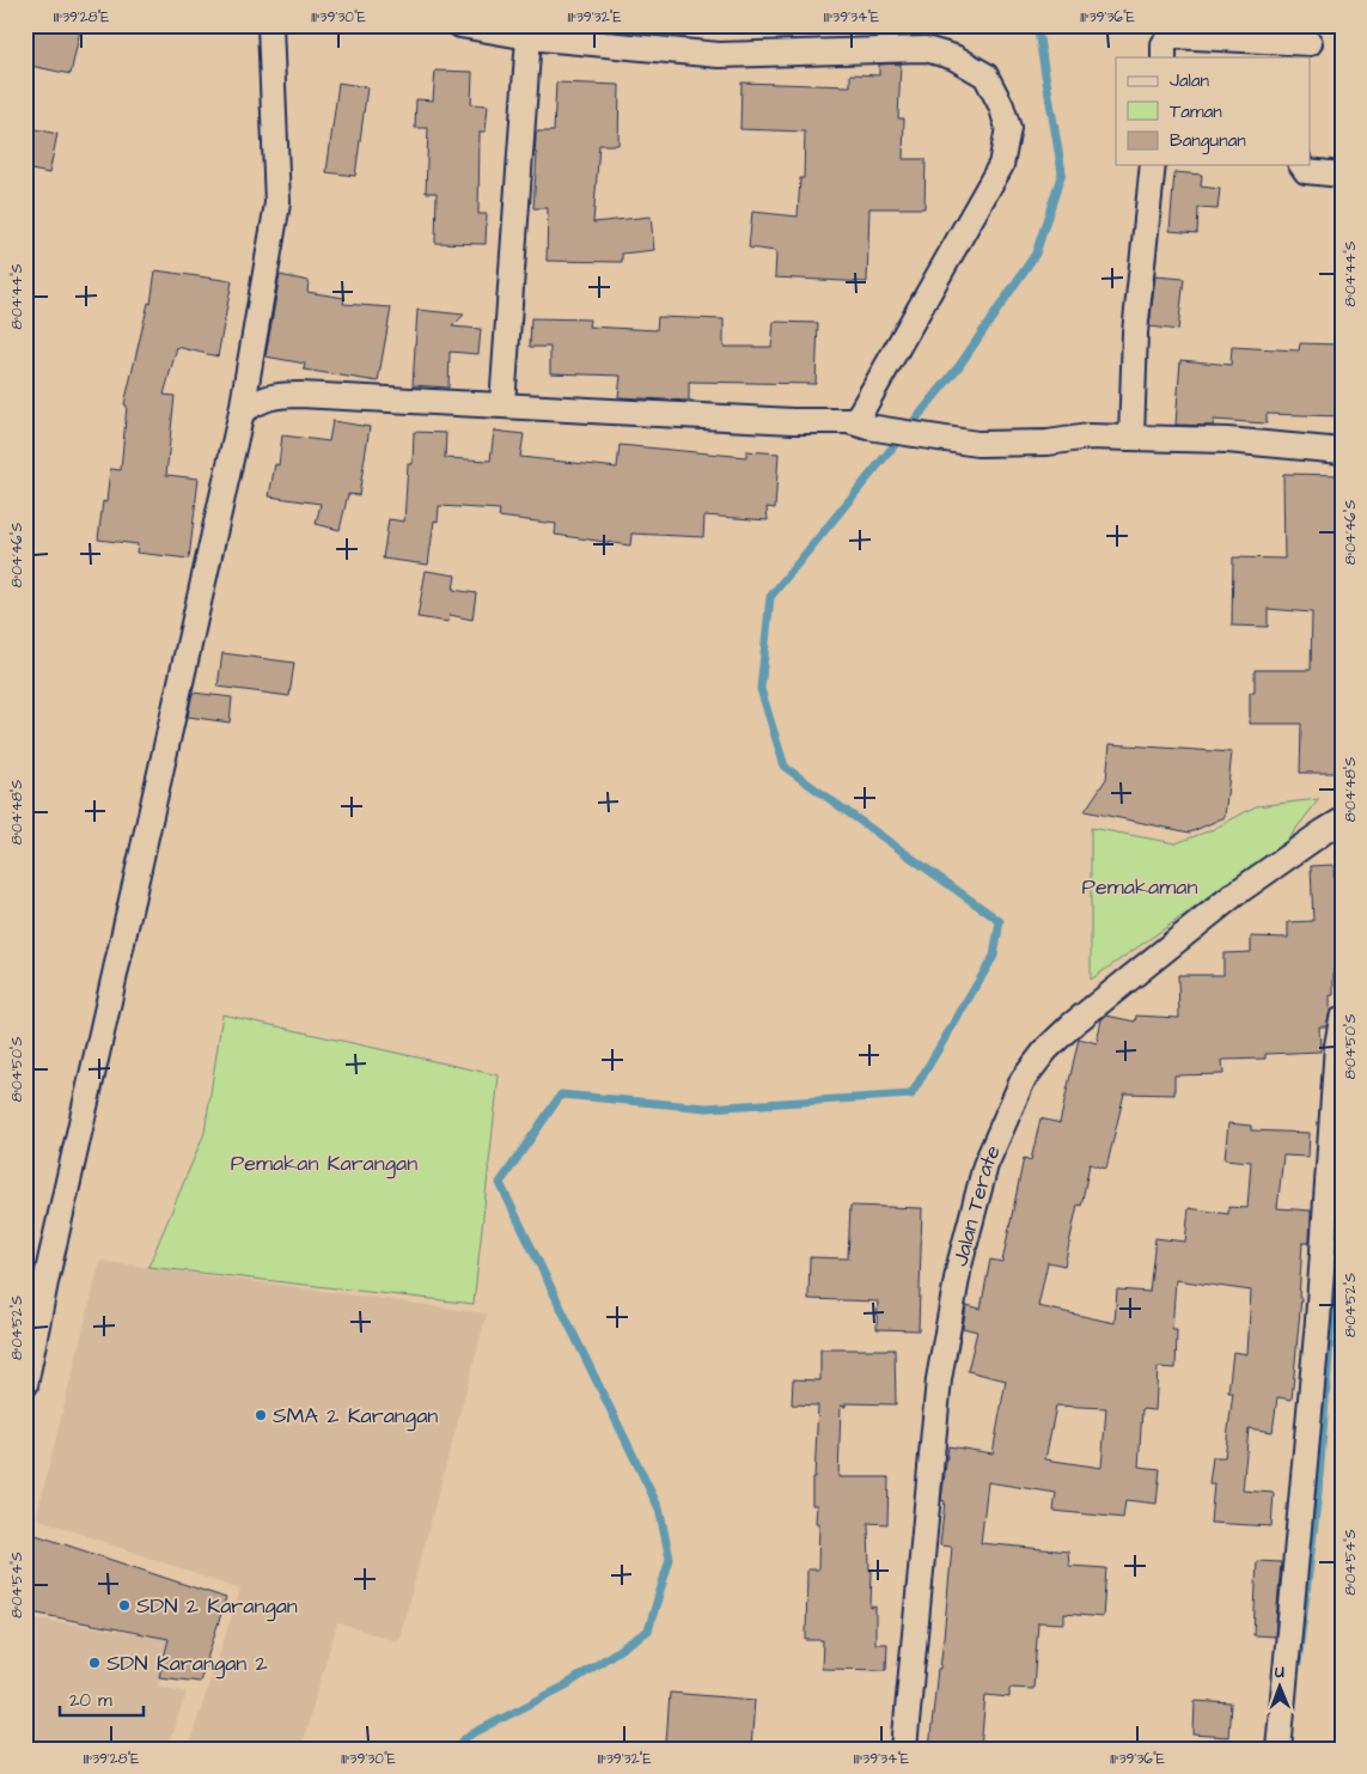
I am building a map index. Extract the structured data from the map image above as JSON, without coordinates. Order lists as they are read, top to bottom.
{
  "streets": {
    "street": ["Jalan Terate"]
  },
  "parks": ["Pemakaman", "Pemakan Karangan"],
  "places": ["SMA 2 Karangan", "SDN 2 Karangan", "SDN Karangan 2"],
  "legend": ["Jalan", "Taman", "Bangunan"],
  "scale_bar": "20 m",
  "north": "top",
  "coordinates": [
    "111°39'28\"E",
    "111°39'30\"E",
    "111°39'32\"E",
    "111°39'34\"E",
    "111°39'36\"E",
    "8°04'44\"S",
    "8°04'46\"S",
    "8°04'48\"S",
    "8°04'50\"S",
    "8°04'52\"S",
    "8°04'54\"S"
  ]
}
